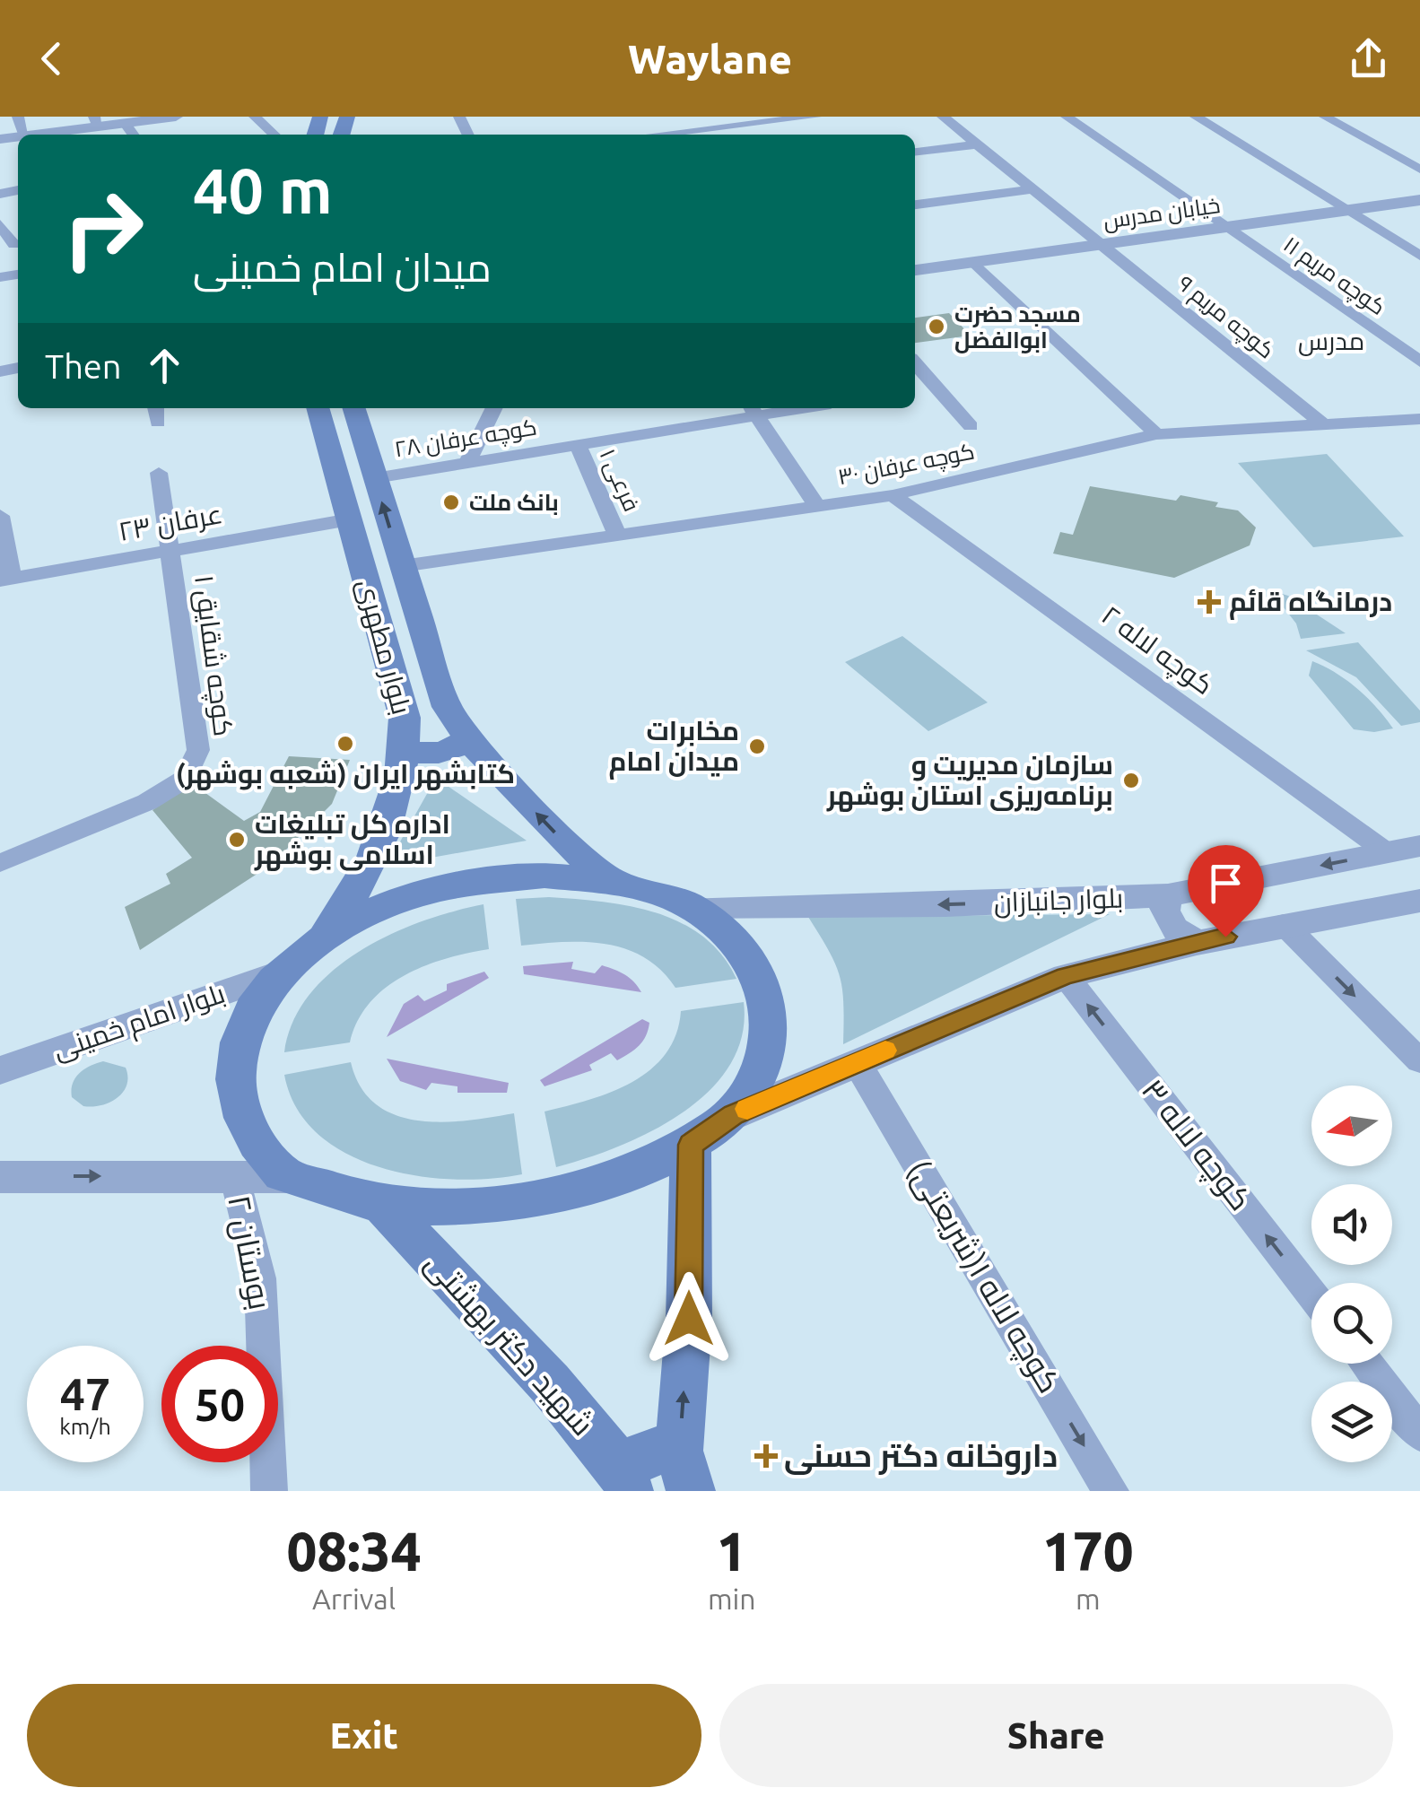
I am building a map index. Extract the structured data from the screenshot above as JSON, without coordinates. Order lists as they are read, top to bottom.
{
  "streets": {
    "main road": ["بلوار مطهری", "شهید دکتر بهشتی"],
    "street": [
      "خیابان مدرس",
      "کوچه مریم ۱۱",
      "کوچه مریم ۹",
      "کوچه عرفان ۲۸",
      "کوچه عرفان ۳۰",
      "فرعی ۱",
      "عرفان ۲۳",
      "کوچه لاله ۲",
      "کوچه شقایق ۱",
      "بلوار جانبازان",
      "بلوار امام خمینی",
      "کوچه لاله ۳",
      "بوستان ۲",
      "کوچه لاله ۱(شریعتی)"
    ]
  },
  "crossings": [
    ["خیابان مدرس", "کوچه مریم ۱۱"],
    ["خیابان مدرس", "کوچه مریم ۹"],
    ["کوچه مریم ۹", "کوچه عرفان ۳۰"],
    ["کوچه عرفان ۲۸", "فرعی ۱"],
    ["کوچه عرفان ۲۸", "بلوار مطهری"],
    ["کوچه عرفان ۳۰", "فرعی ۱"],
    ["کوچه عرفان ۳۰", "بلوار مطهری"],
    ["کوچه عرفان ۳۰", "کوچه لاله ۲"],
    ["عرفان ۲۳", "بلوار مطهری"],
    ["عرفان ۲۳", "کوچه شقایق ۱"],
    ["کوچه لاله ۲", "بلوار جانبازان"]
  ],
  "one_way": ["کوچه لاله ۱(شریعتی)"],
  "districts": ["مدرس"],
  "places": {
    "other": [
      "مسجد حضرت ابوالفضل",
      "بانک ملت",
      "کتابشهر ایران (شعبه بوشهر)",
      "مخابرات میدان امام",
      "سازمان مدیریت و برنامه‌ریزی استان بوشهر",
      "اداره کل تبلیغات اسلامی بوشهر"
    ],
    "health": ["درمانگاه قائم", "داروخانه دکتر حسنی"]
  },
  "north": "left",
  "page": {
    "header": "Waylane",
    "turn": ["40 m", "میدان امام خمینی"],
    "then": "Then",
    "speed": "47 km/h",
    "limit": "50",
    "eta": [
      "08:34",
      "Arrival",
      "1",
      "min",
      "170",
      "m"
    ],
    "buttons": ["Exit", "Share"]
  }
}
